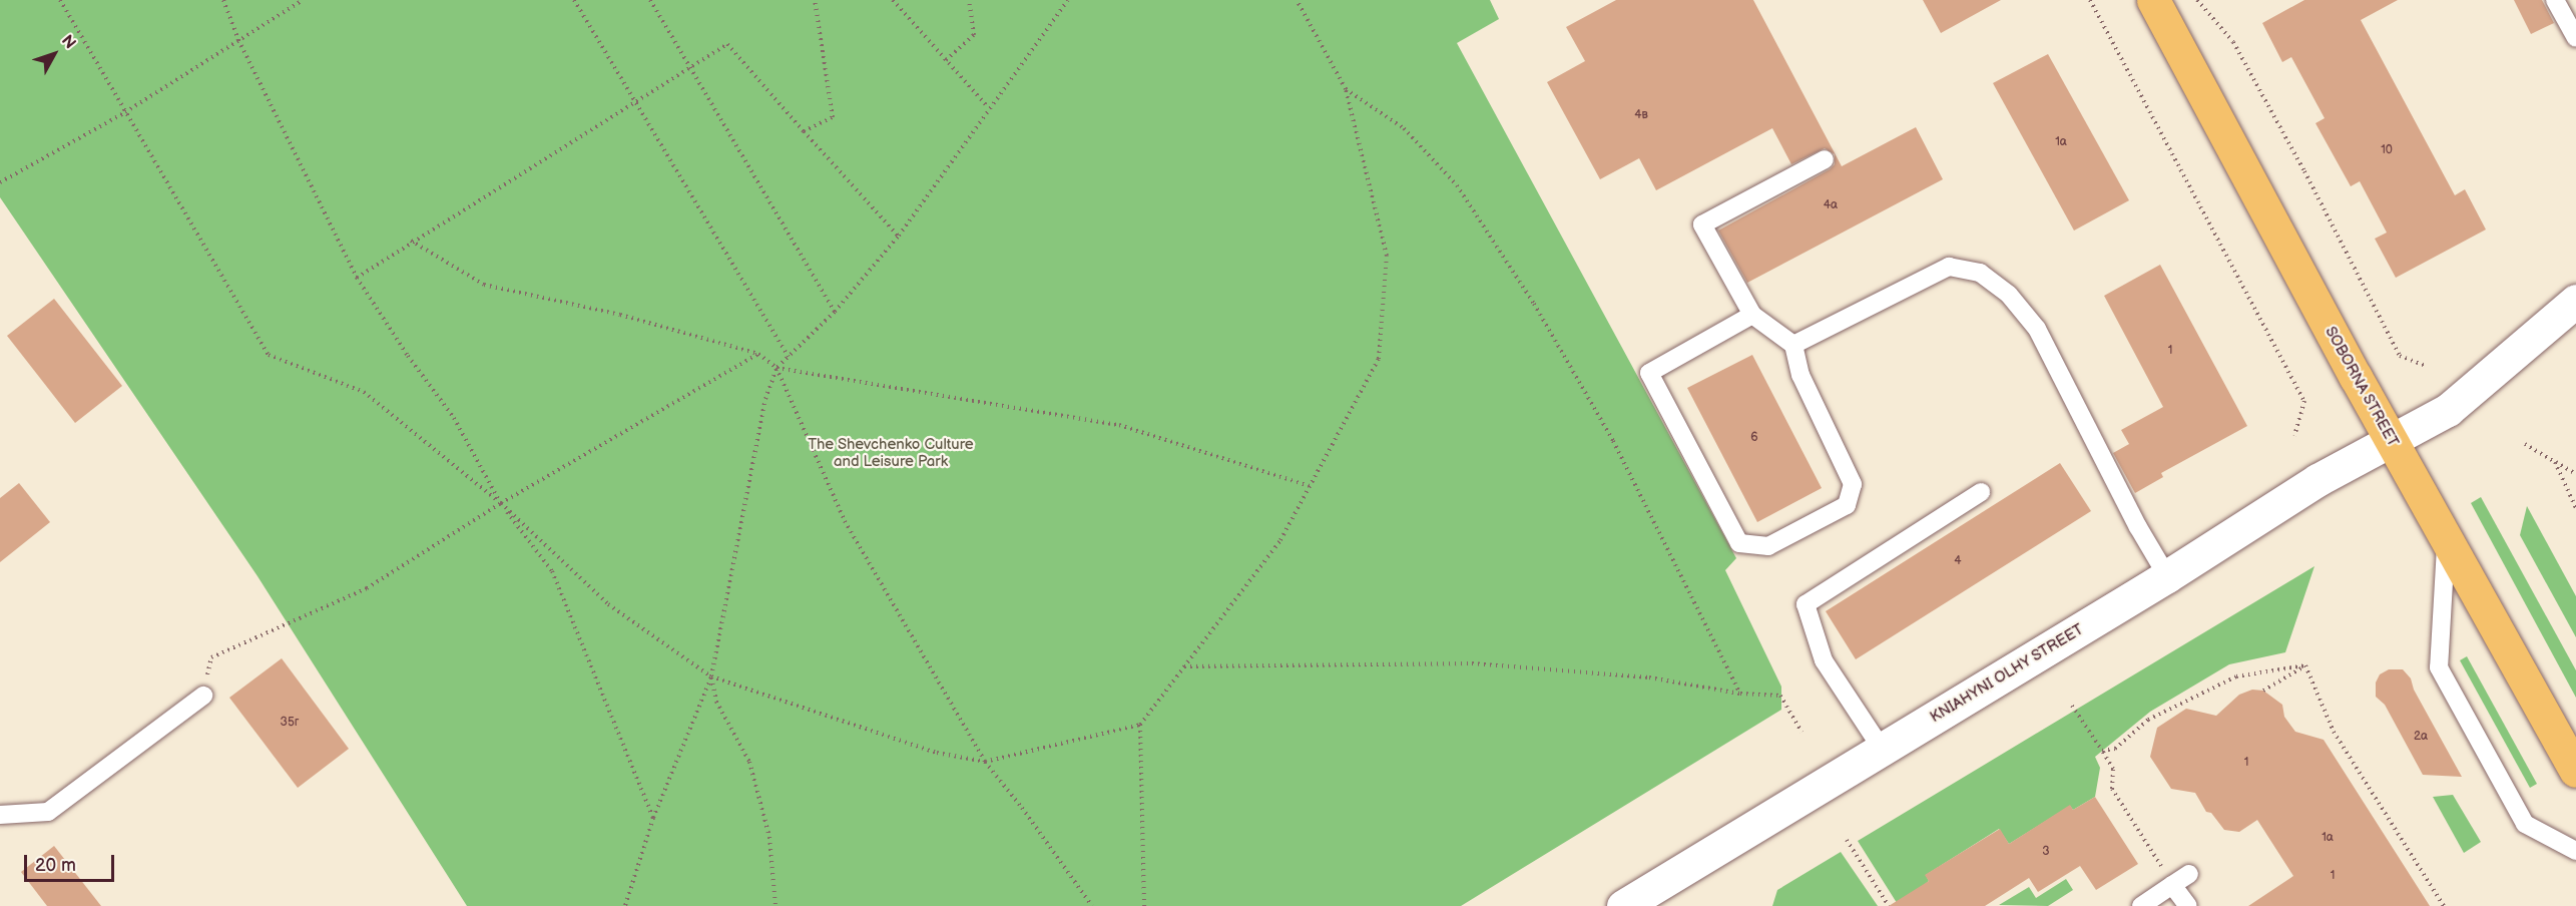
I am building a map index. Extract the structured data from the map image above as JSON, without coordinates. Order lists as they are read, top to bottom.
{
  "streets": {
    "main road": ["SOBORNA STREET"],
    "street": ["KNIAHYNI OLHY STREET"]
  },
  "crossings": [
    ["SOBORNA STREET", "KNIAHYNI OLHY STREET"]
  ],
  "parks": ["The Shevchenko Culture and Leisure Park"],
  "house_numbers": [
    "4в",
    "1а",
    "10",
    "4а",
    "1",
    "6",
    "4",
    "35г",
    "2а",
    "1",
    "1а",
    "3",
    "1"
  ],
  "scale_bar": "20 m",
  "north": "top right"
}
